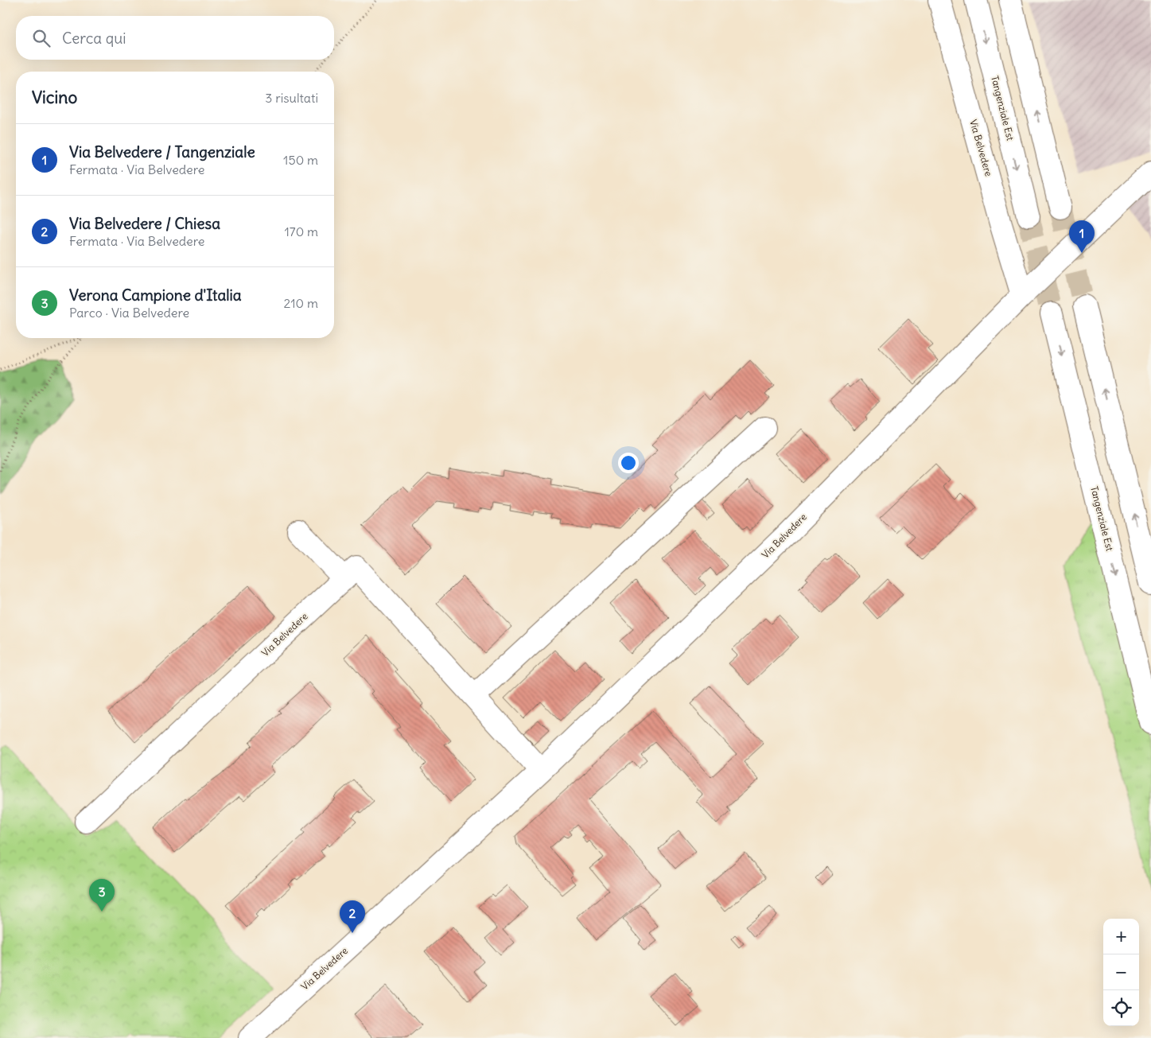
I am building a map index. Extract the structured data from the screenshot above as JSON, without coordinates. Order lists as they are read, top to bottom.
{
  "streets": {
    "main road": ["Tangenziale Est", "Via Belvedere"]
  },
  "page": {
    "search": "Cerca qui",
    "heading": ["Vicino", "3 risultati"],
    "list": [
      {
        "mark": "1",
        "name": "Via Belvedere / Tangenziale",
        "note": "Fermata · Via Belvedere",
        "value": "150 m"
      },
      {
        "mark": "2",
        "name": "Via Belvedere / Chiesa",
        "note": "Fermata · Via Belvedere",
        "value": "170 m"
      },
      {
        "mark": "3",
        "name": "Verona Campione d'Italia",
        "note": "Parco · Via Belvedere",
        "value": "210 m"
      }
    ],
    "pins": ["1", "3", "2"],
    "map_buttons": ["+", "−"]
  }
}
